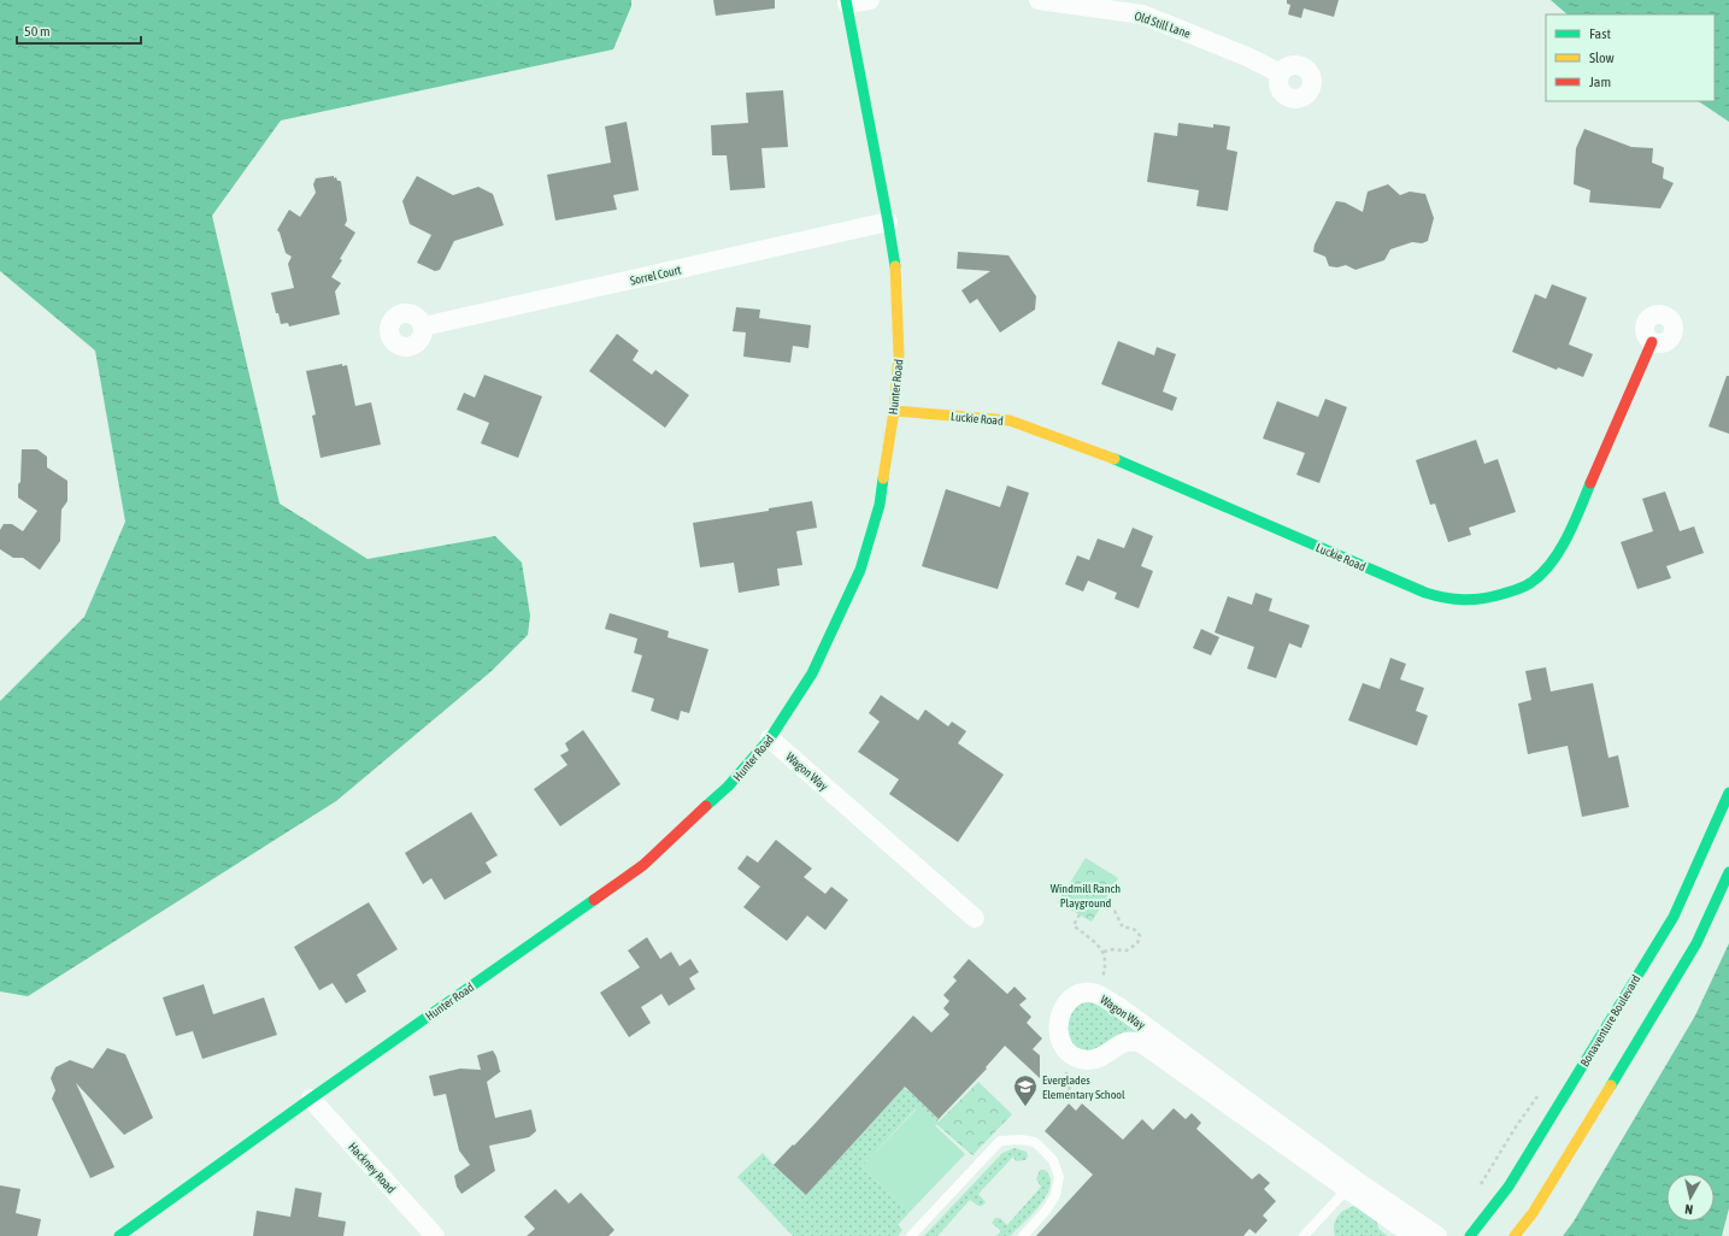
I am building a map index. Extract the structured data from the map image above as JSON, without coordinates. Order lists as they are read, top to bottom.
{
  "streets": {
    "street": [
      "Old Still Lane",
      "Sorrel Court",
      "Hunter Road",
      "Luckie Road",
      "Wagon Way",
      "Bonaventure Boulevard",
      "Hackney Road"
    ]
  },
  "crossings": [
    ["Sorrel Court", "Hunter Road"],
    ["Hunter Road", "Luckie Road"],
    ["Hunter Road", "Wagon Way"],
    ["Hunter Road", "Hackney Road"]
  ],
  "parks": ["Windmill Ranch Playground"],
  "places": {
    "school or university": ["Everglades Elementary School"]
  },
  "legend": ["Fast", "Slow", "Jam"],
  "scale_bar": "50 m",
  "north": "bottom"
}
